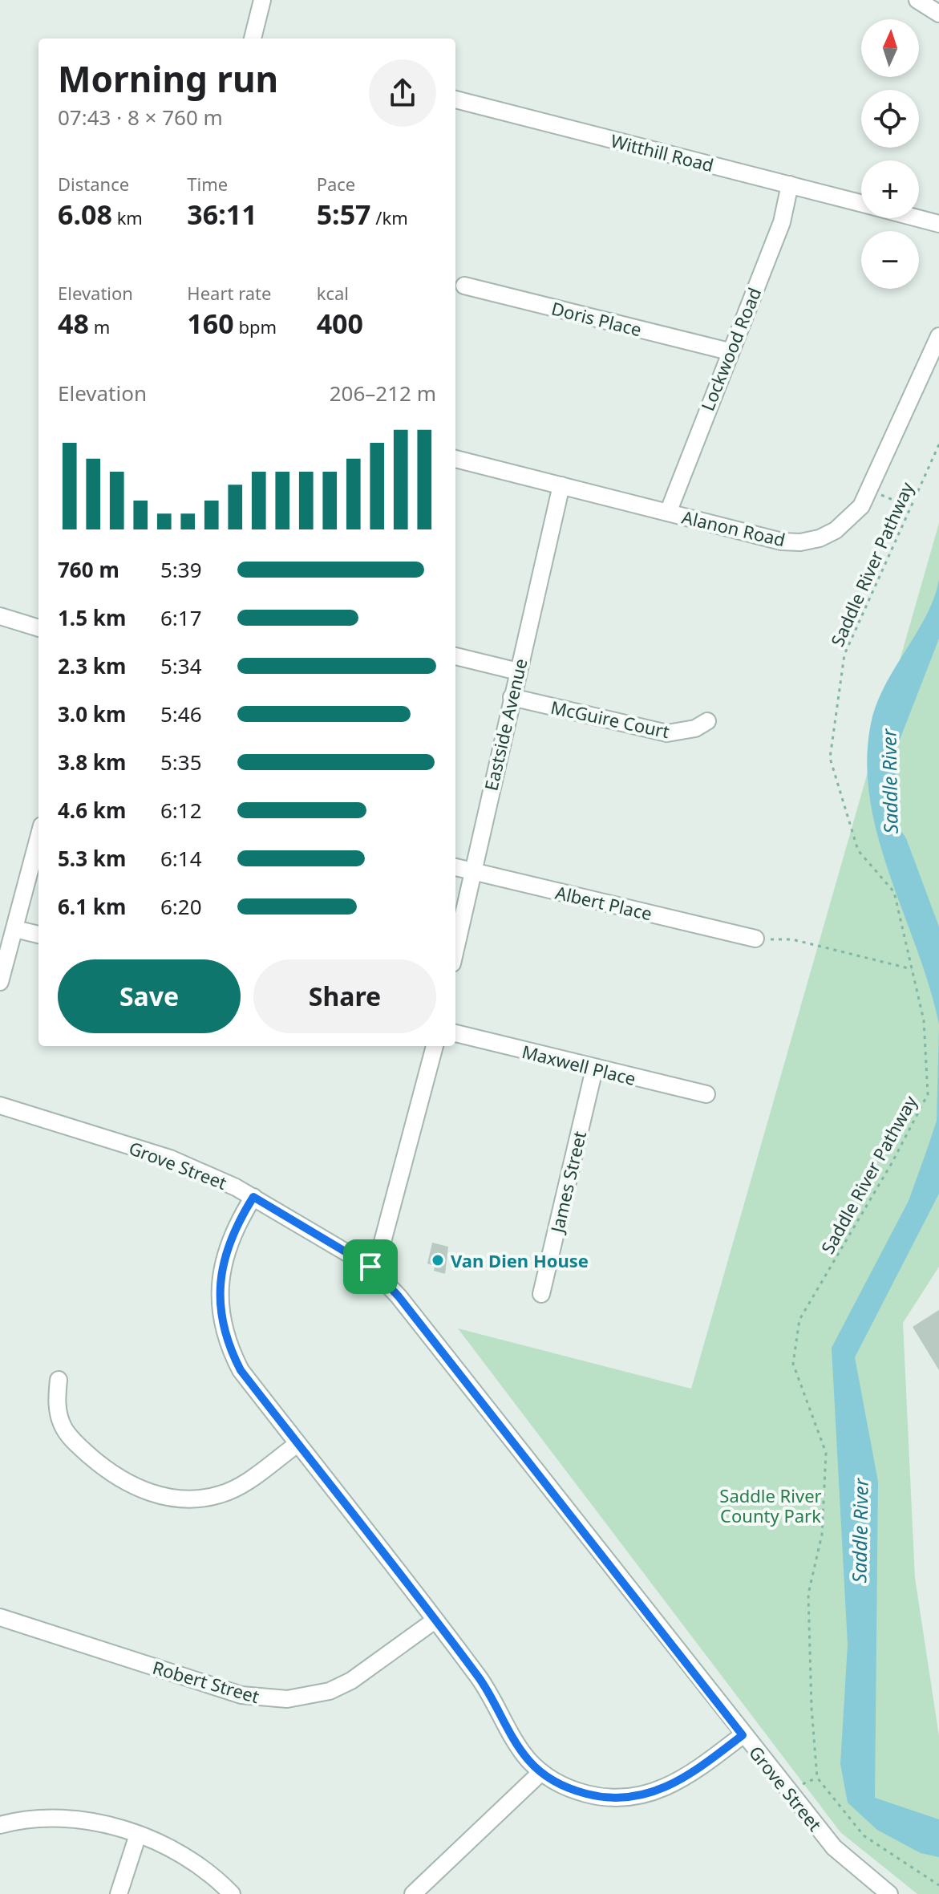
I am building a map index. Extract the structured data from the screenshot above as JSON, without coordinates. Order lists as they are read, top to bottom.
{
  "streets": {
    "street": [
      "Witthill Road",
      "Doris Place",
      "Lockwood Road",
      "Alanon Road",
      "McGuire Court",
      "Eastside Avenue",
      "Albert Place",
      "Maxwell Place",
      "Grove Street",
      "James Street",
      "Robert Street"
    ],
    "path": ["Saddle River Pathway"]
  },
  "crossings": [
    ["Witthill Road", "Lockwood Road"],
    ["Doris Place", "Lockwood Road"],
    ["Lockwood Road", "Alanon Road"],
    ["Alanon Road", "Eastside Avenue"],
    ["McGuire Court", "Eastside Avenue"],
    ["Eastside Avenue", "Albert Place"],
    ["Maxwell Place", "James Street"]
  ],
  "water": ["Saddle River"],
  "parks": ["Saddle River County Park"],
  "places": ["Van Dien House"],
  "north": "top",
  "page": {
    "map_buttons": ["+", "−"],
    "heading": ["Morning run", "07:43 · 8 × 760 m"],
    "stats": [
      ["Distance", "6.08 km"],
      ["Time", "36:11"],
      ["Pace", "5:57 /km"],
      ["Elevation", "48 m"],
      ["Heart rate", "160 bpm"],
      ["kcal", "400"]
    ],
    "chart": ["Elevation", "206–212 m"],
    "list": [
      {
        "name": "760 m",
        "note": "5:39"
      },
      {
        "name": "1.5 km",
        "note": "6:17"
      },
      {
        "name": "2.3 km",
        "note": "5:34"
      },
      {
        "name": "3.0 km",
        "note": "5:46"
      },
      {
        "name": "3.8 km",
        "note": "5:35"
      },
      {
        "name": "4.6 km",
        "note": "6:12"
      },
      {
        "name": "5.3 km",
        "note": "6:14"
      },
      {
        "name": "6.1 km",
        "note": "6:20"
      }
    ],
    "buttons": ["Save", "Share"]
  }
}
